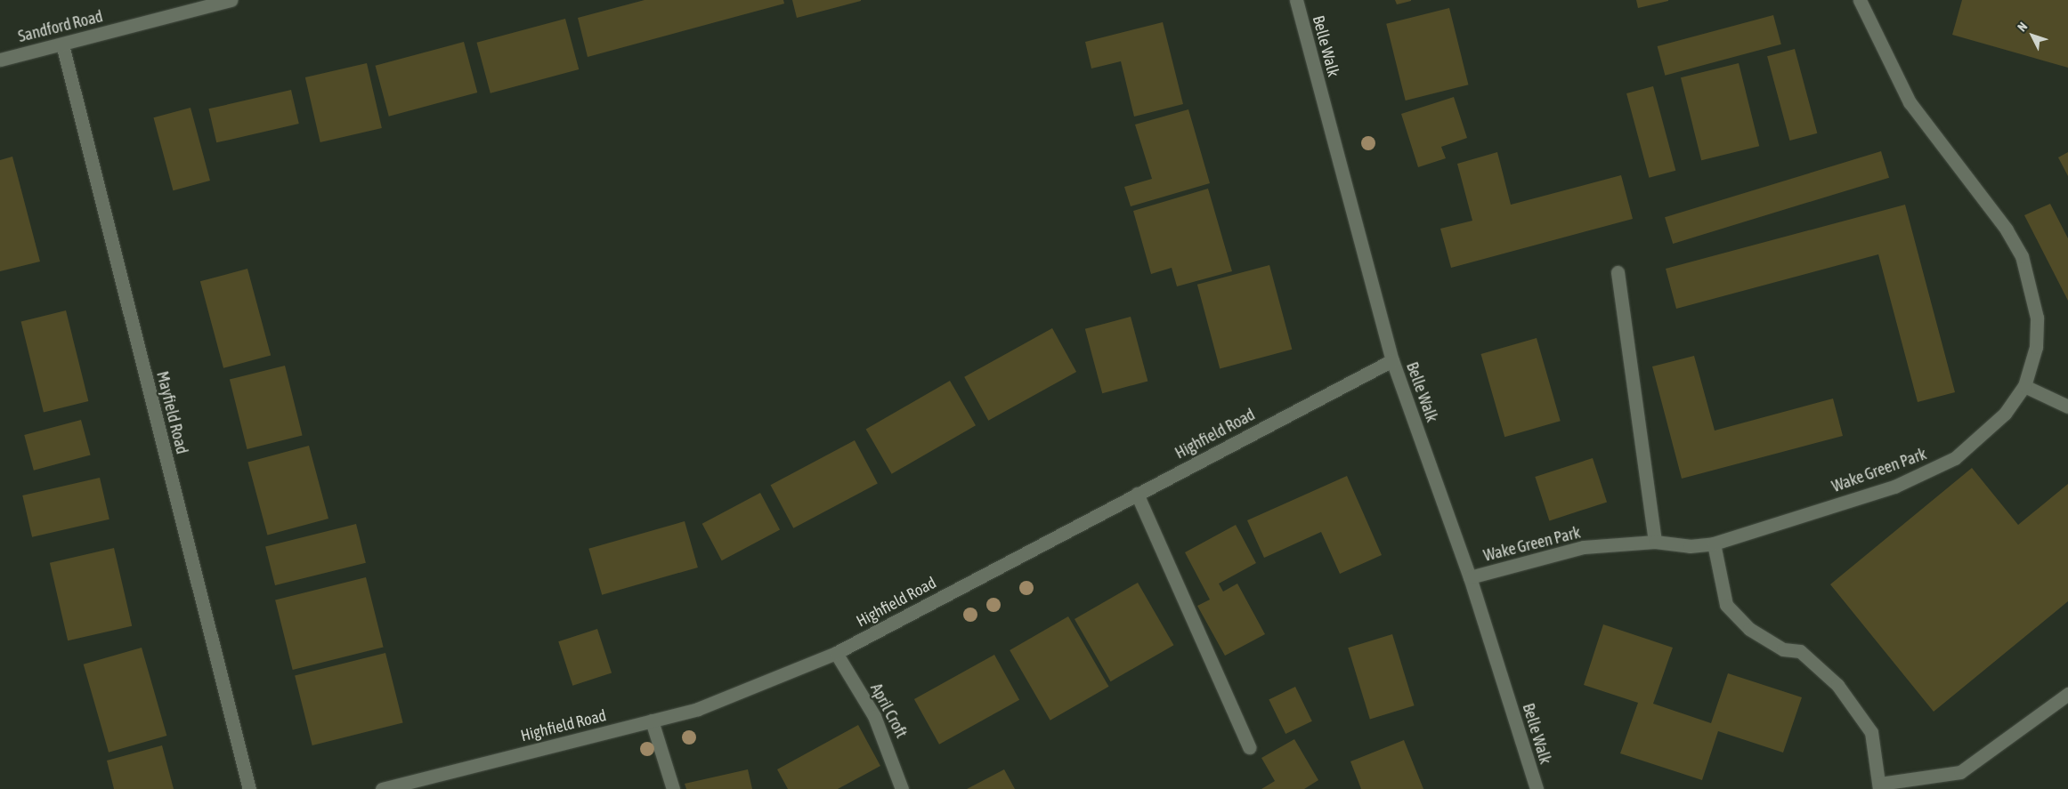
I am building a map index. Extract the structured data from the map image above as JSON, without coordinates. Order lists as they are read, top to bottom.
{
  "streets": {
    "street": [
      "Sandford Road",
      "Belle Walk",
      "Mayfield Road",
      "Highfield Road",
      "Wake Green Park",
      "April Croft"
    ]
  },
  "crossings": [
    ["Sandford Road", "Mayfield Road"],
    ["Belle Walk", "Highfield Road"],
    ["Belle Walk", "Wake Green Park"],
    ["Highfield Road", "April Croft"]
  ],
  "north": "top left"
}
